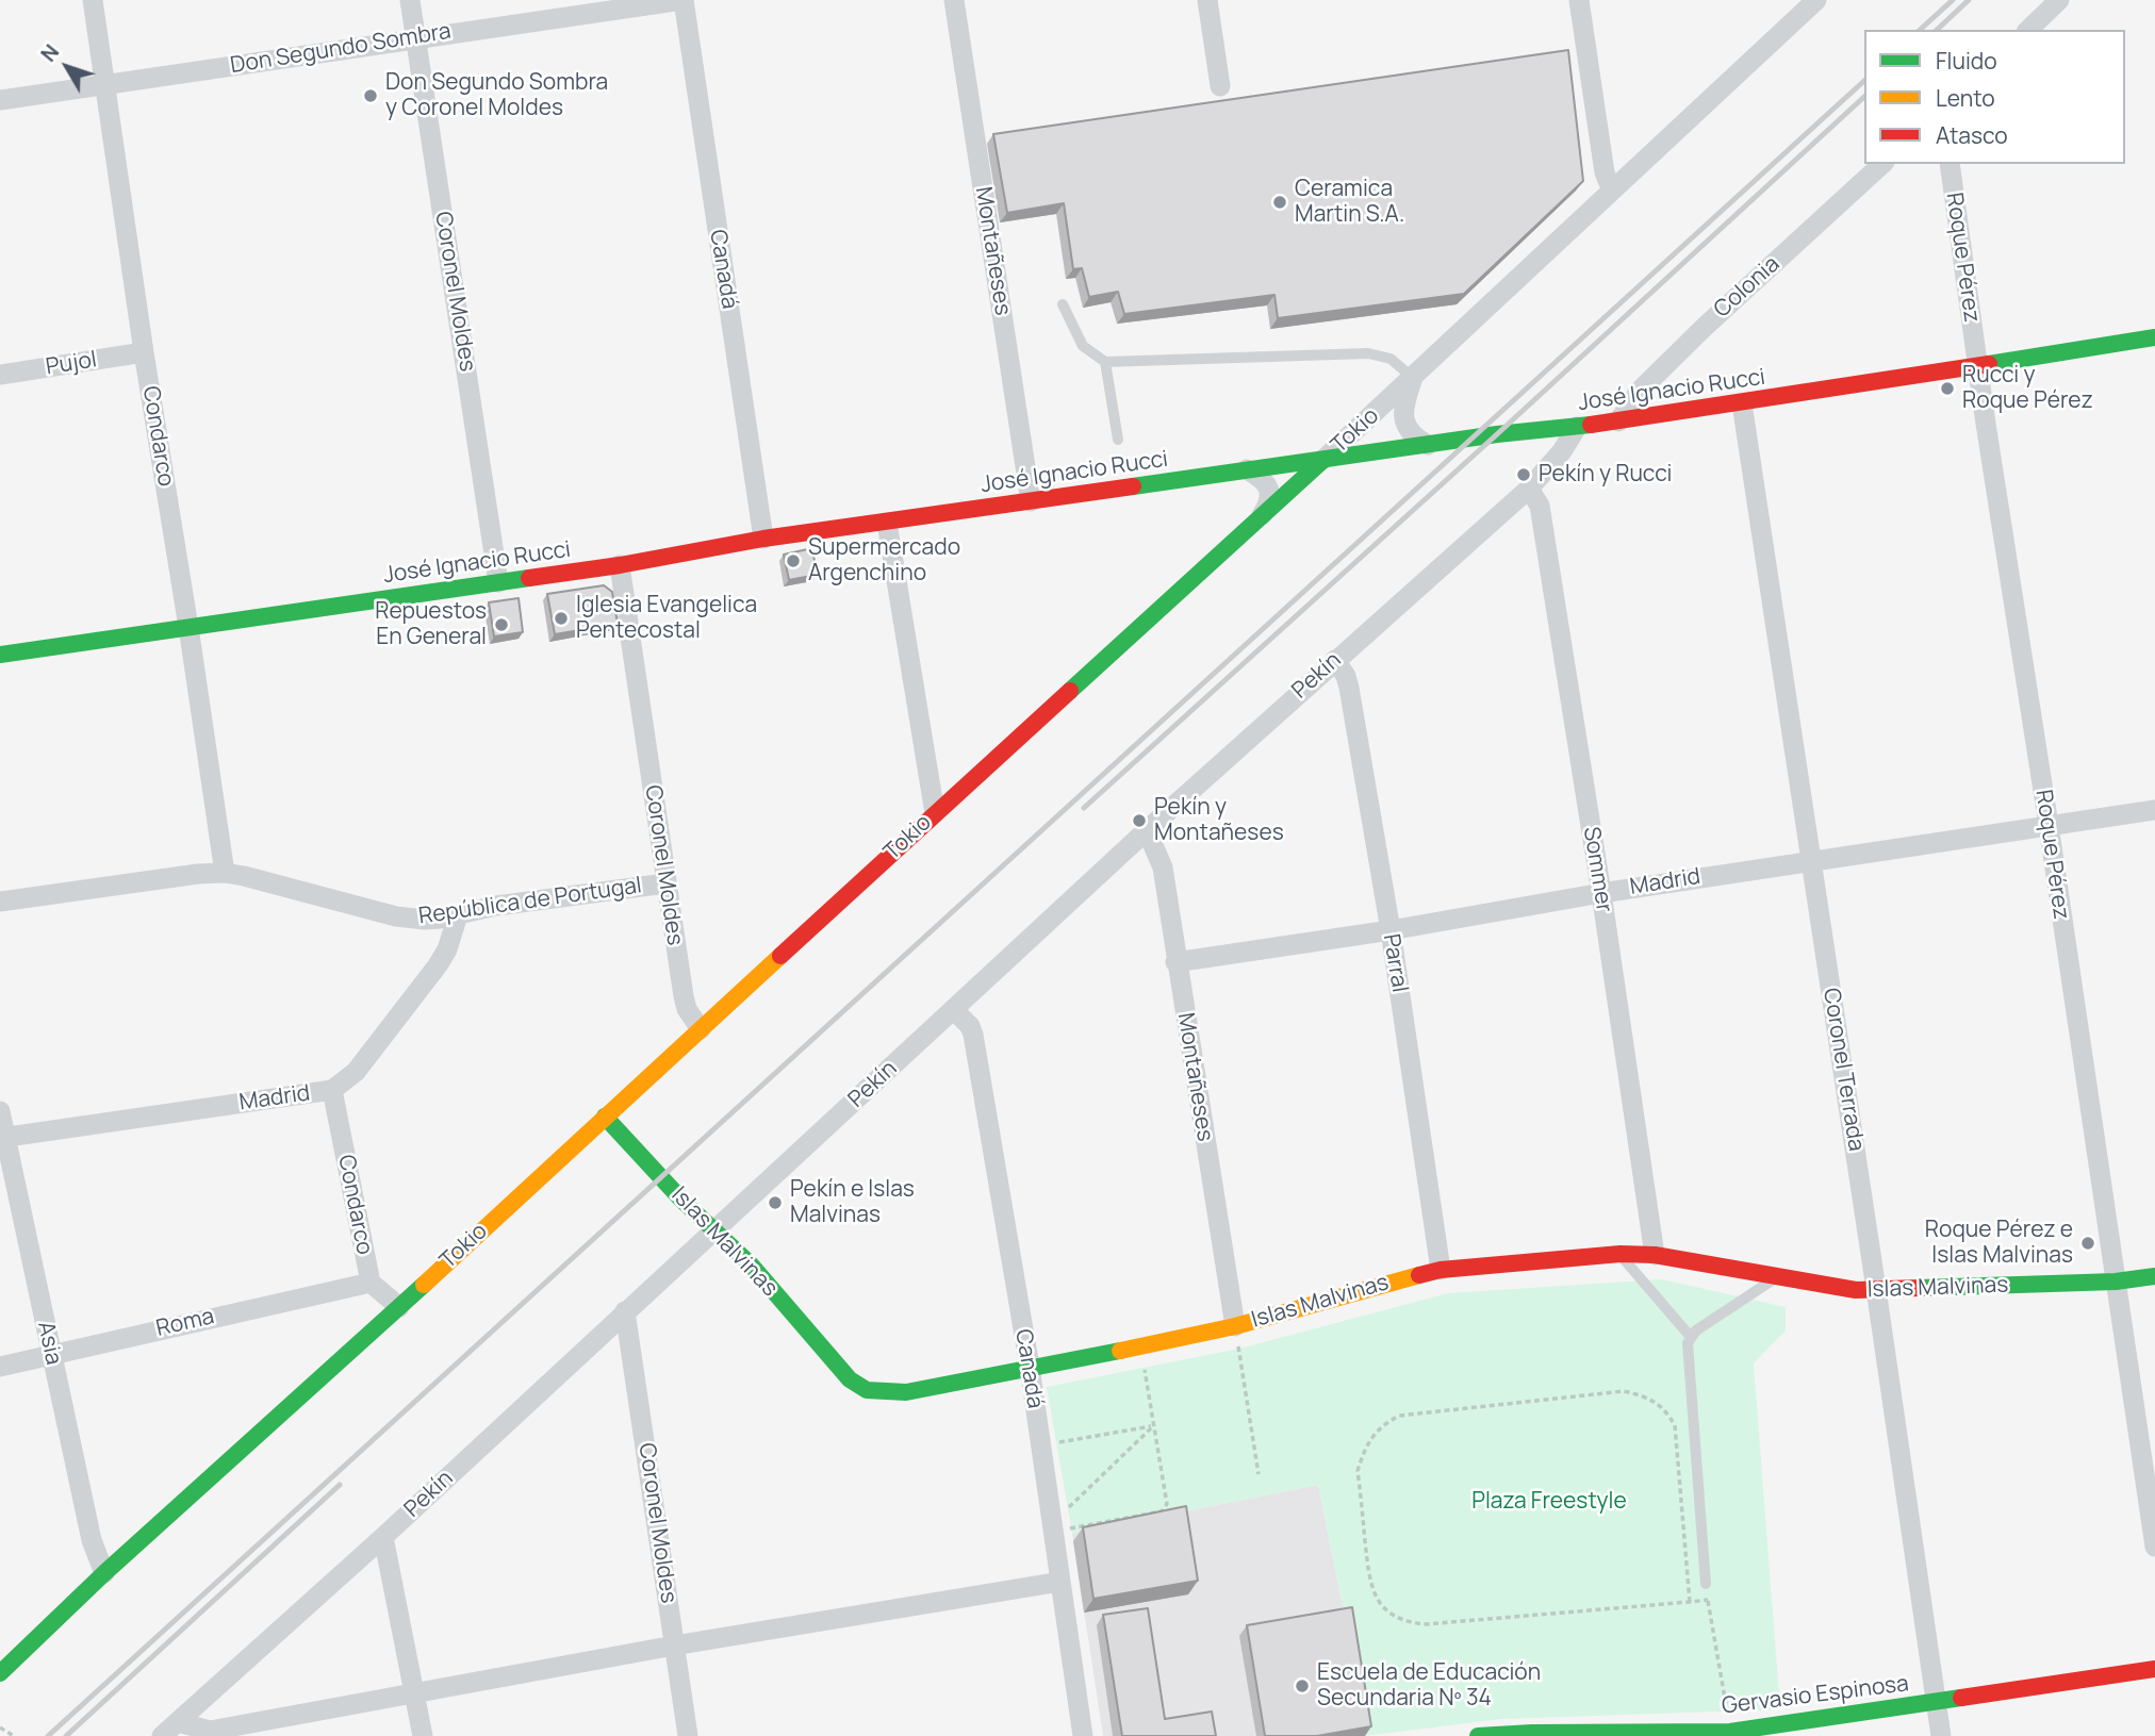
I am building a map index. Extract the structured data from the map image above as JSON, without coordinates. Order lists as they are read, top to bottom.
{
  "streets": {
    "street": [
      "Don Segundo Sombra",
      "Montañeses",
      "Roque Pérez",
      "Canadá",
      "Colonia",
      "Coronel Moldes",
      "Pujol",
      "José Ignacio Rucci",
      "Tokio",
      "Condarco",
      "Pekín",
      "Sommer",
      "Madrid",
      "República de Portugal",
      "Parral",
      "Coronel Terrada",
      "Islas Malvinas",
      "Roma",
      "Asia",
      "Gervasio Espinosa"
    ]
  },
  "crossings": [
    ["Don Segundo Sombra", "Canadá"],
    ["Don Segundo Sombra", "Coronel Moldes"],
    ["Don Segundo Sombra", "Condarco"],
    ["Montañeses", "José Ignacio Rucci"],
    ["Montañeses", "Pekín"],
    ["Montañeses", "Madrid"],
    ["Montañeses", "Islas Malvinas"],
    ["Roque Pérez", "José Ignacio Rucci"],
    ["Roque Pérez", "Madrid"],
    ["Roque Pérez", "Islas Malvinas"],
    ["Canadá", "José Ignacio Rucci"],
    ["Canadá", "Pekín"],
    ["Canadá", "Islas Malvinas"],
    ["Colonia", "José Ignacio Rucci"],
    ["Coronel Moldes", "José Ignacio Rucci"],
    ["Coronel Moldes", "Tokio"],
    ["Coronel Moldes", "Pekín"],
    ["Coronel Moldes", "República de Portugal"],
    ["Pujol", "Condarco"],
    ["José Ignacio Rucci", "Tokio"],
    ["José Ignacio Rucci", "Condarco"],
    ["José Ignacio Rucci", "Pekín"],
    ["José Ignacio Rucci", "Coronel Terrada"],
    ["Tokio", "Condarco"],
    ["Tokio", "Islas Malvinas"],
    ["Tokio", "Asia"],
    ["Condarco", "Madrid"],
    ["Condarco", "República de Portugal"],
    ["Condarco", "Roma"],
    ["Pekín", "Sommer"],
    ["Pekín", "Parral"],
    ["Pekín", "Islas Malvinas"],
    ["Sommer", "Madrid"],
    ["Sommer", "Islas Malvinas"],
    ["Madrid", "República de Portugal"],
    ["Madrid", "Parral"],
    ["Madrid", "Coronel Terrada"],
    ["Madrid", "Asia"],
    ["Parral", "Islas Malvinas"],
    ["Coronel Terrada", "Islas Malvinas"],
    ["Coronel Terrada", "Gervasio Espinosa"],
    ["Roma", "Asia"]
  ],
  "parks": ["Plaza Freestyle"],
  "places": [
    "Don Segundo Sombra y Coronel Moldes",
    "Ceramica Martin S.A.",
    "Rucci y Roque Pérez",
    "Pekín y Rucci",
    "Supermercado Argenchino",
    "Iglesia Evangelica Pentecostal",
    "Repuestos En General",
    "Pekín y Montañeses",
    "Pekín e Islas Malvinas",
    "Roque Pérez e Islas Malvinas",
    "Escuela de Educación Secundaria Nº 34"
  ],
  "legend": ["Fluido", "Lento", "Atasco"],
  "north": "top left"
}
